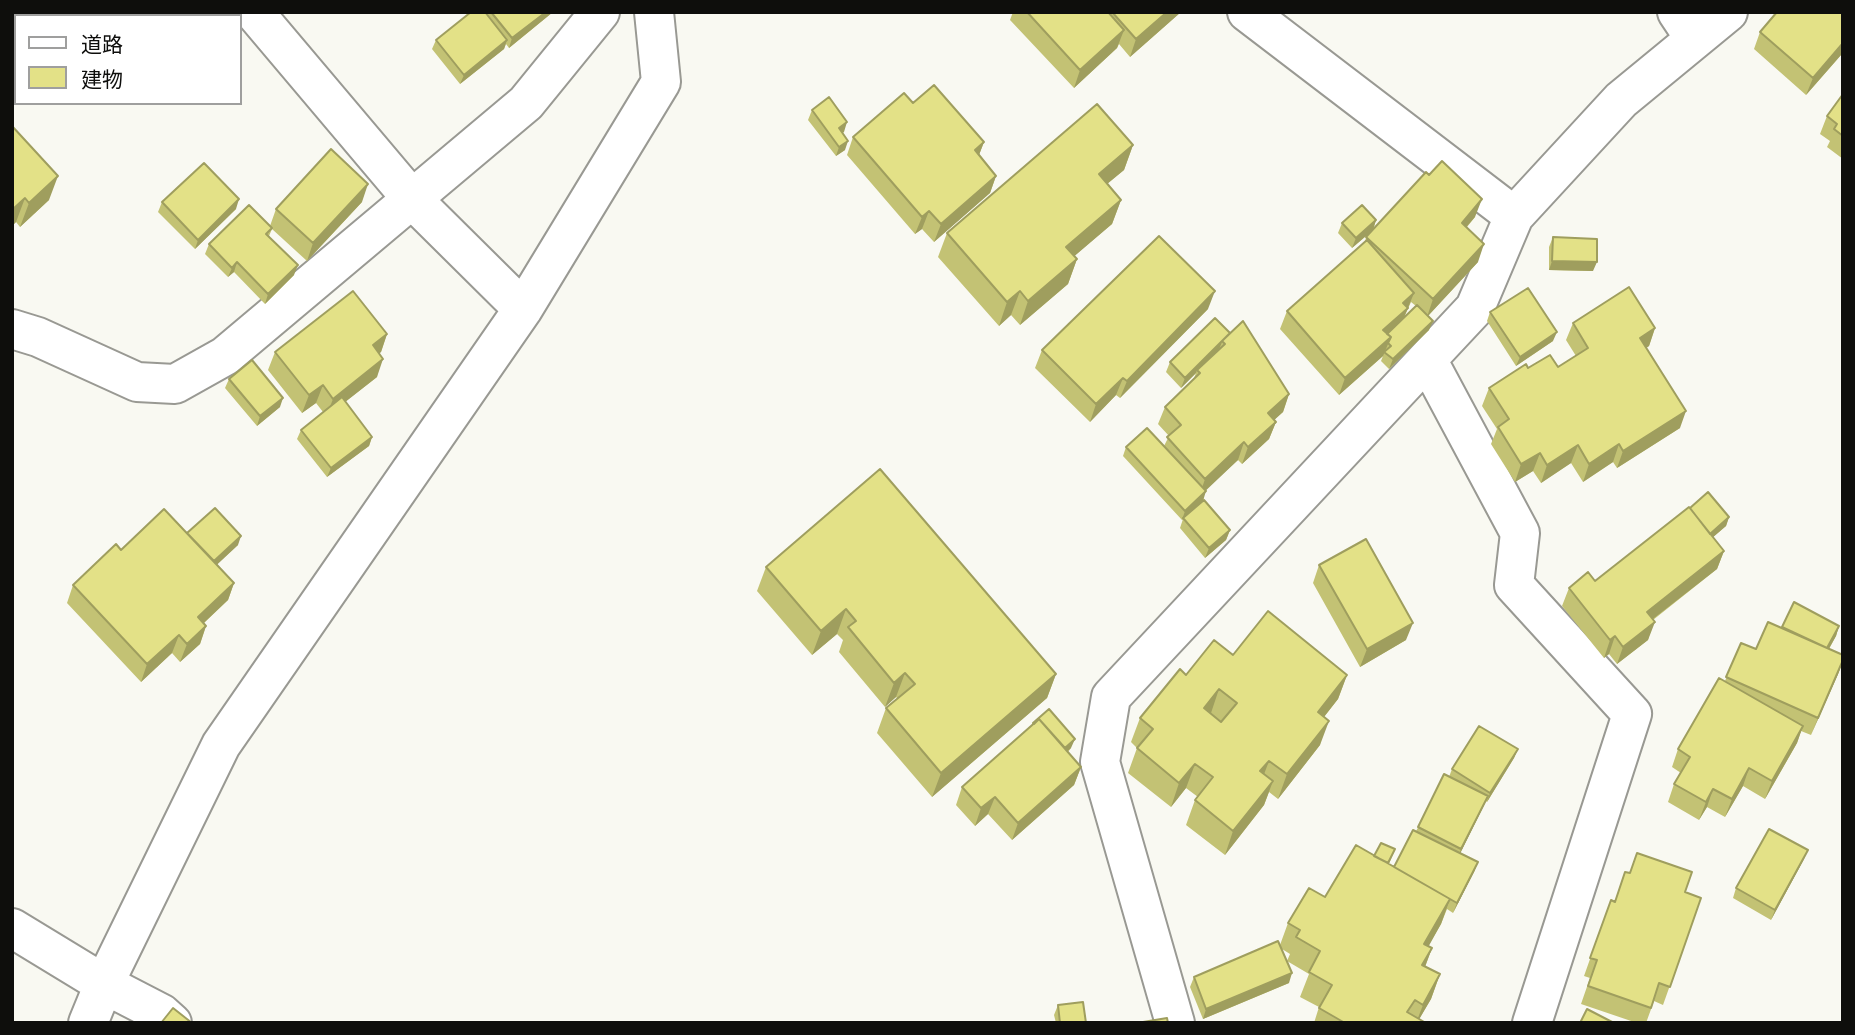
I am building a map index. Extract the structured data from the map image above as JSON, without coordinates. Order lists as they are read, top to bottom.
{
  "legend": ["道路", "建物"]
}
